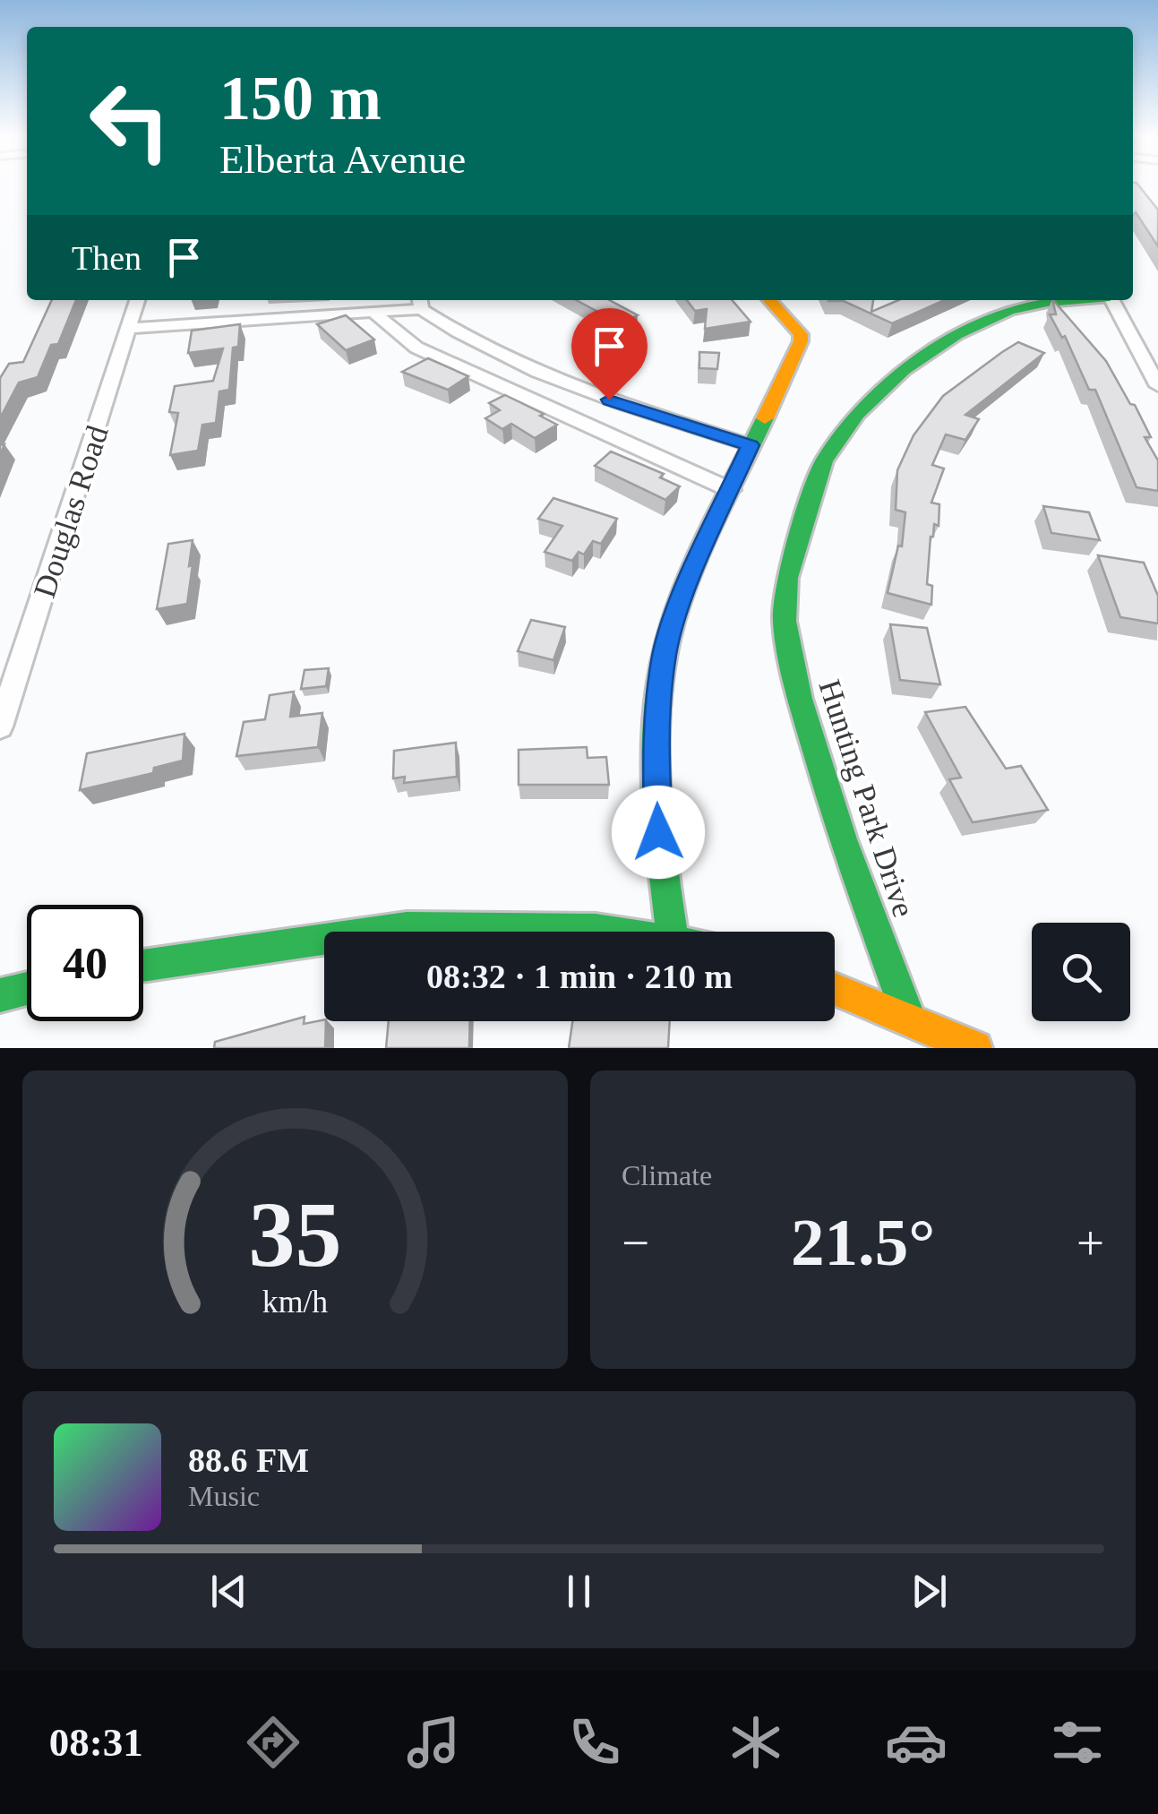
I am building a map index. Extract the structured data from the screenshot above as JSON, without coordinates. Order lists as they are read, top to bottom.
{
  "streets": {
    "street": ["Douglas Road", "Hunting Park Drive"]
  },
  "page": {
    "turn": ["150 m", "Elberta Avenue"],
    "then": "Then",
    "limit": "40",
    "trip": "08:32 · 1 min · 210 m",
    "tile": "Climate",
    "heat": ["−", "21.5°", "+"],
    "song": ["88.6 FM", "Music"],
    "tabs": "08:31",
    "gauge": ["35", "km/h"]
  }
}
